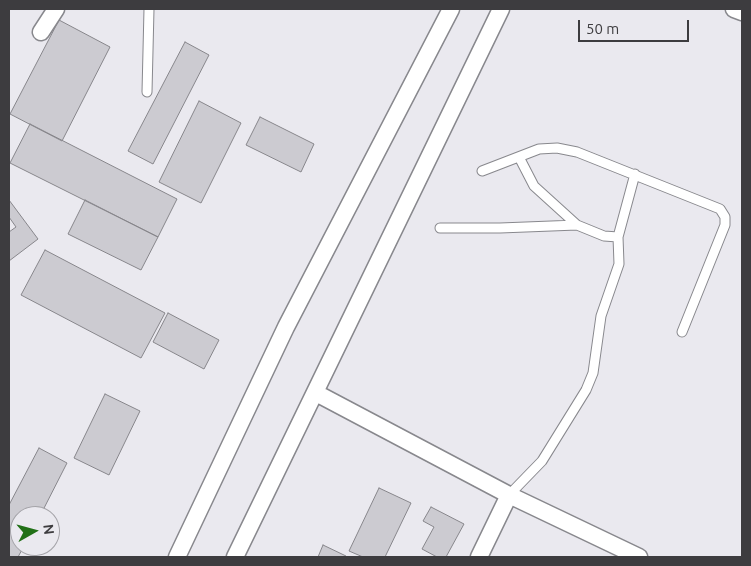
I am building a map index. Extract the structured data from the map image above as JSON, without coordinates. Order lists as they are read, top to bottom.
{
  "scale_bar": "50 m",
  "north": "right"
}
